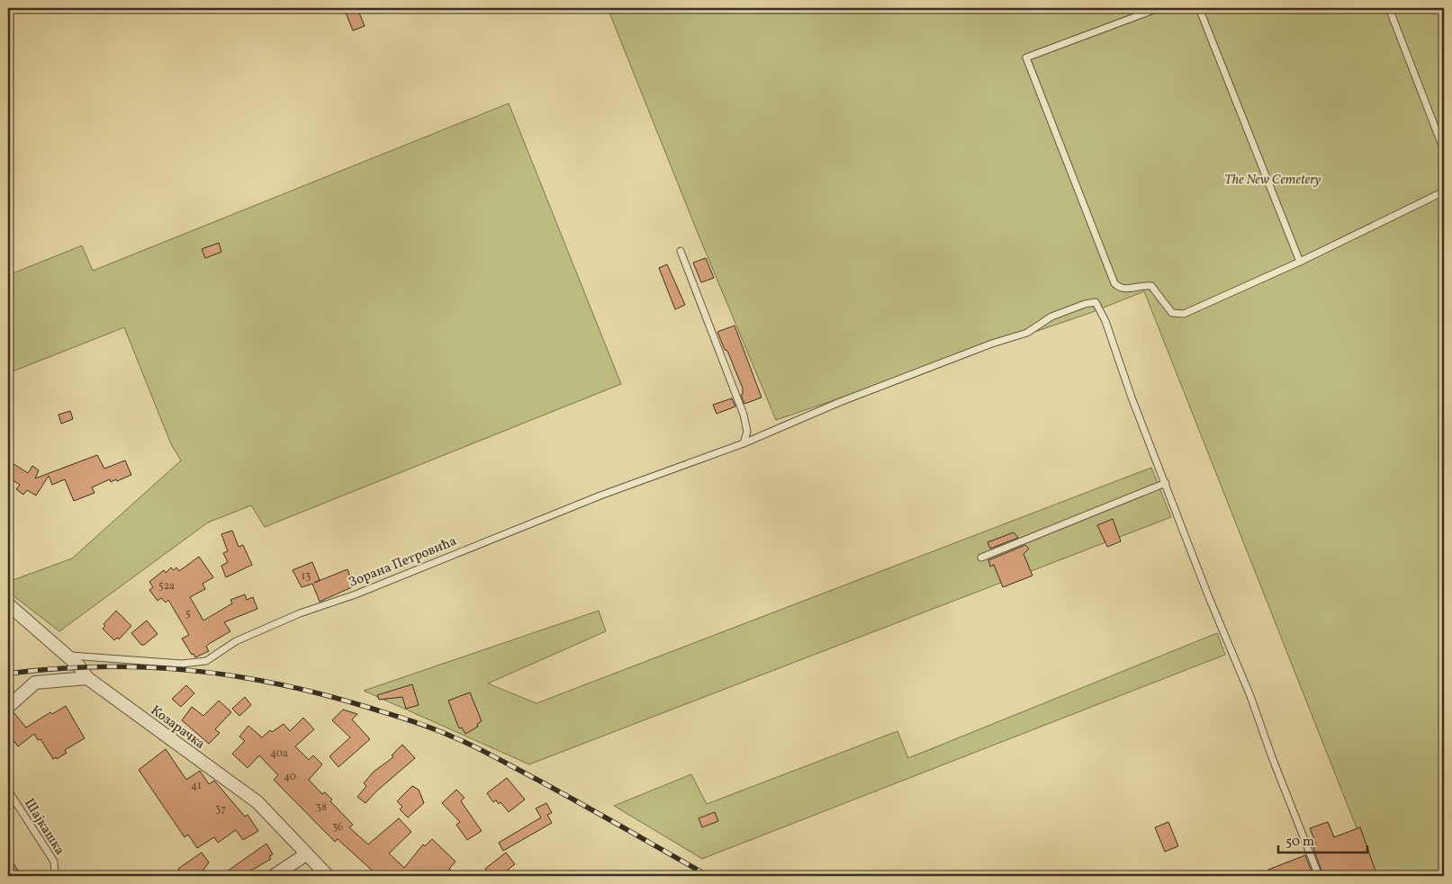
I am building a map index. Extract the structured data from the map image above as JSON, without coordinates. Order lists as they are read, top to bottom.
{
  "streets": {
    "street": ["Козарачка"],
    "lane": ["Зорана Петровића", "Шајкашка"]
  },
  "crossings": [
    ["Зорана Петровића", "Козарачка"]
  ],
  "parks": ["The New Cemetery"],
  "house_numbers": [
    "13",
    "52a",
    "5",
    "40a",
    "40",
    "41",
    "38",
    "37",
    "36"
  ],
  "scale_bar": "50 m"
}
